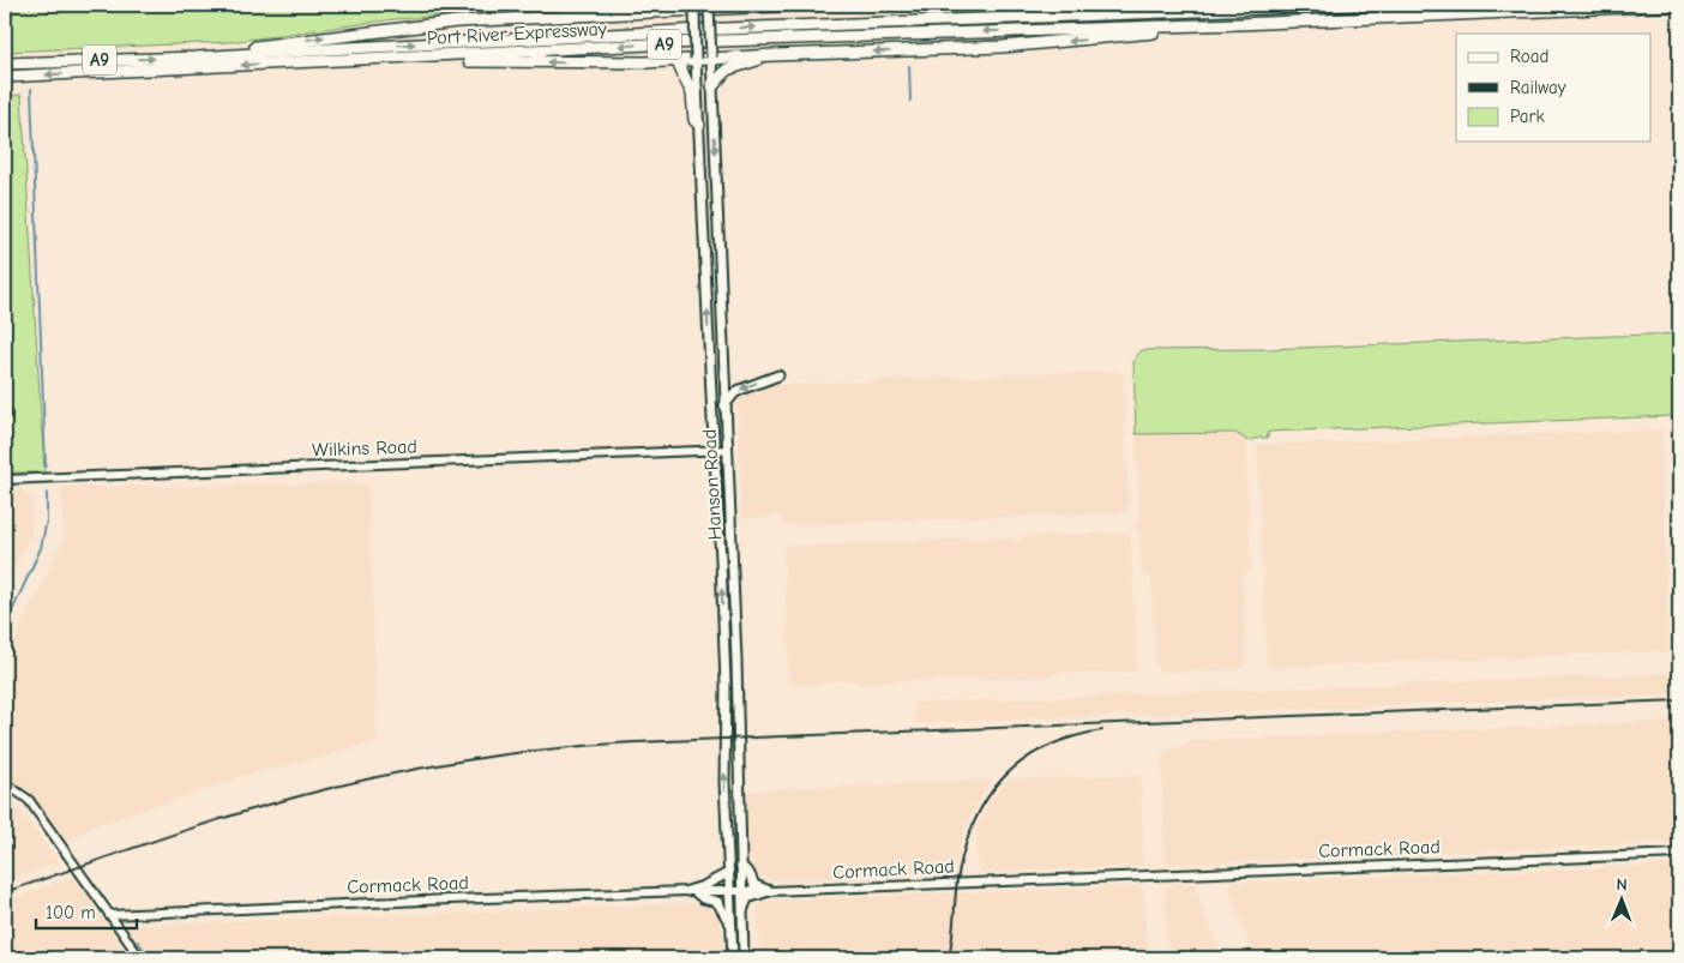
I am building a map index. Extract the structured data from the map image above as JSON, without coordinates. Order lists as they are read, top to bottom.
{
  "streets": {
    "highway": ["Port River Expressway", "A9"],
    "main road": ["Hanson Road"],
    "street": ["Wilkins Road", "Cormack Road"]
  },
  "crossings": [
    ["Wilkins Road", "Hanson Road"],
    ["Hanson Road", "Cormack Road"]
  ],
  "legend": ["Road", "Railway", "Park"],
  "scale_bar": "100 m",
  "north": "top"
}
